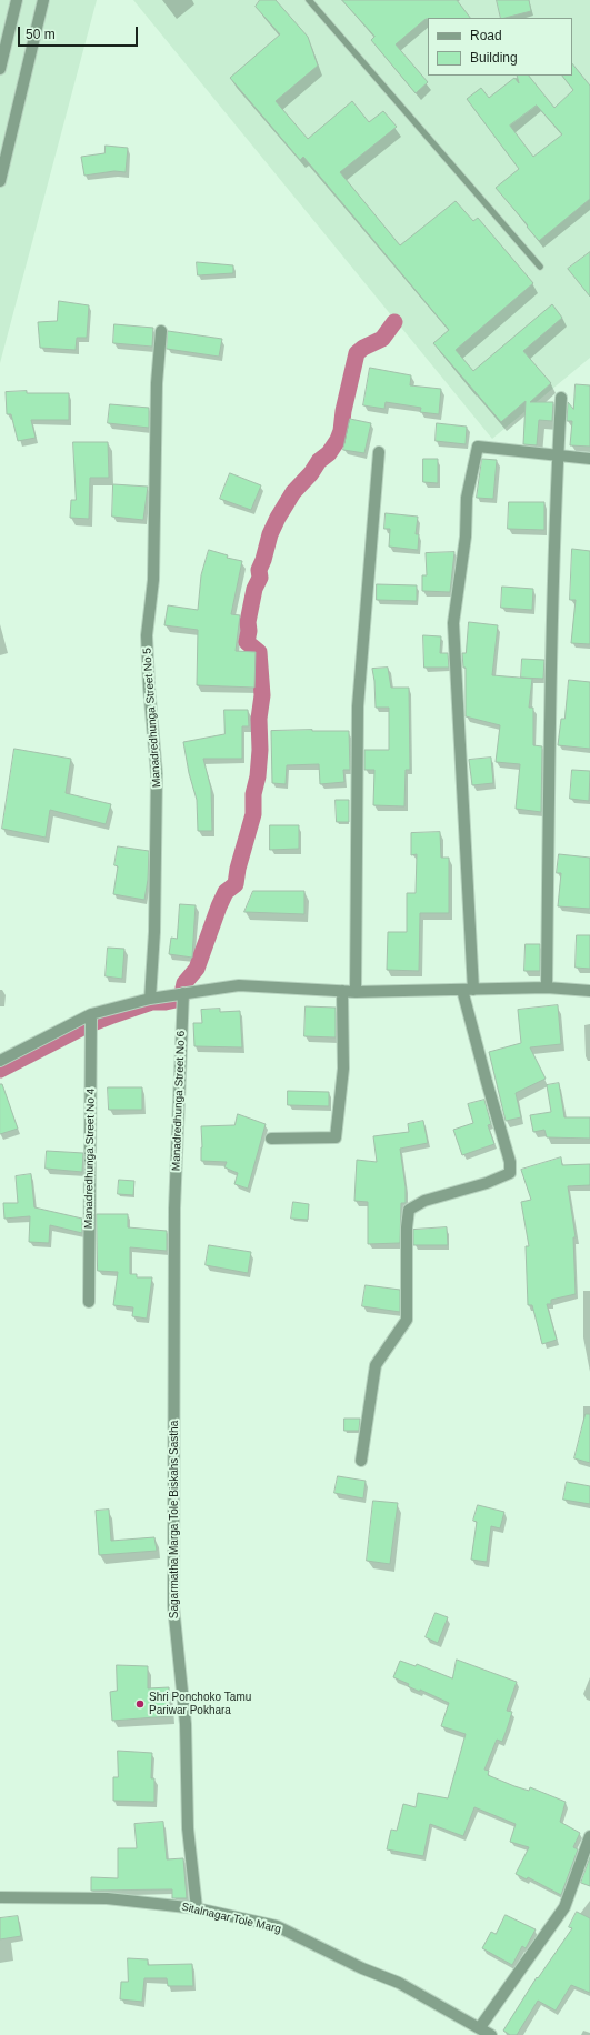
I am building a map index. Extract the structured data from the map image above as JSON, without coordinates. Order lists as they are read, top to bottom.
{
  "streets": {
    "street": [
      "Manadredhunga Street No 5",
      "Manadredhunga Street No 6",
      "Manadredhunga Street No 4",
      "Sagarmatha Marga Tole Biskahs Sastha",
      "Sitalnagar Tole Marg"
    ]
  },
  "crossings": [
    ["Manadredhunga Street No 6", "Sagarmatha Marga Tole Biskahs Sastha"],
    ["Sagarmatha Marga Tole Biskahs Sastha", "Sitalnagar Tole Marg"]
  ],
  "places": ["Shri Ponchoko Tamu Pariwar Pokhara"],
  "legend": ["Road", "Building"],
  "scale_bar": "50 m"
}
